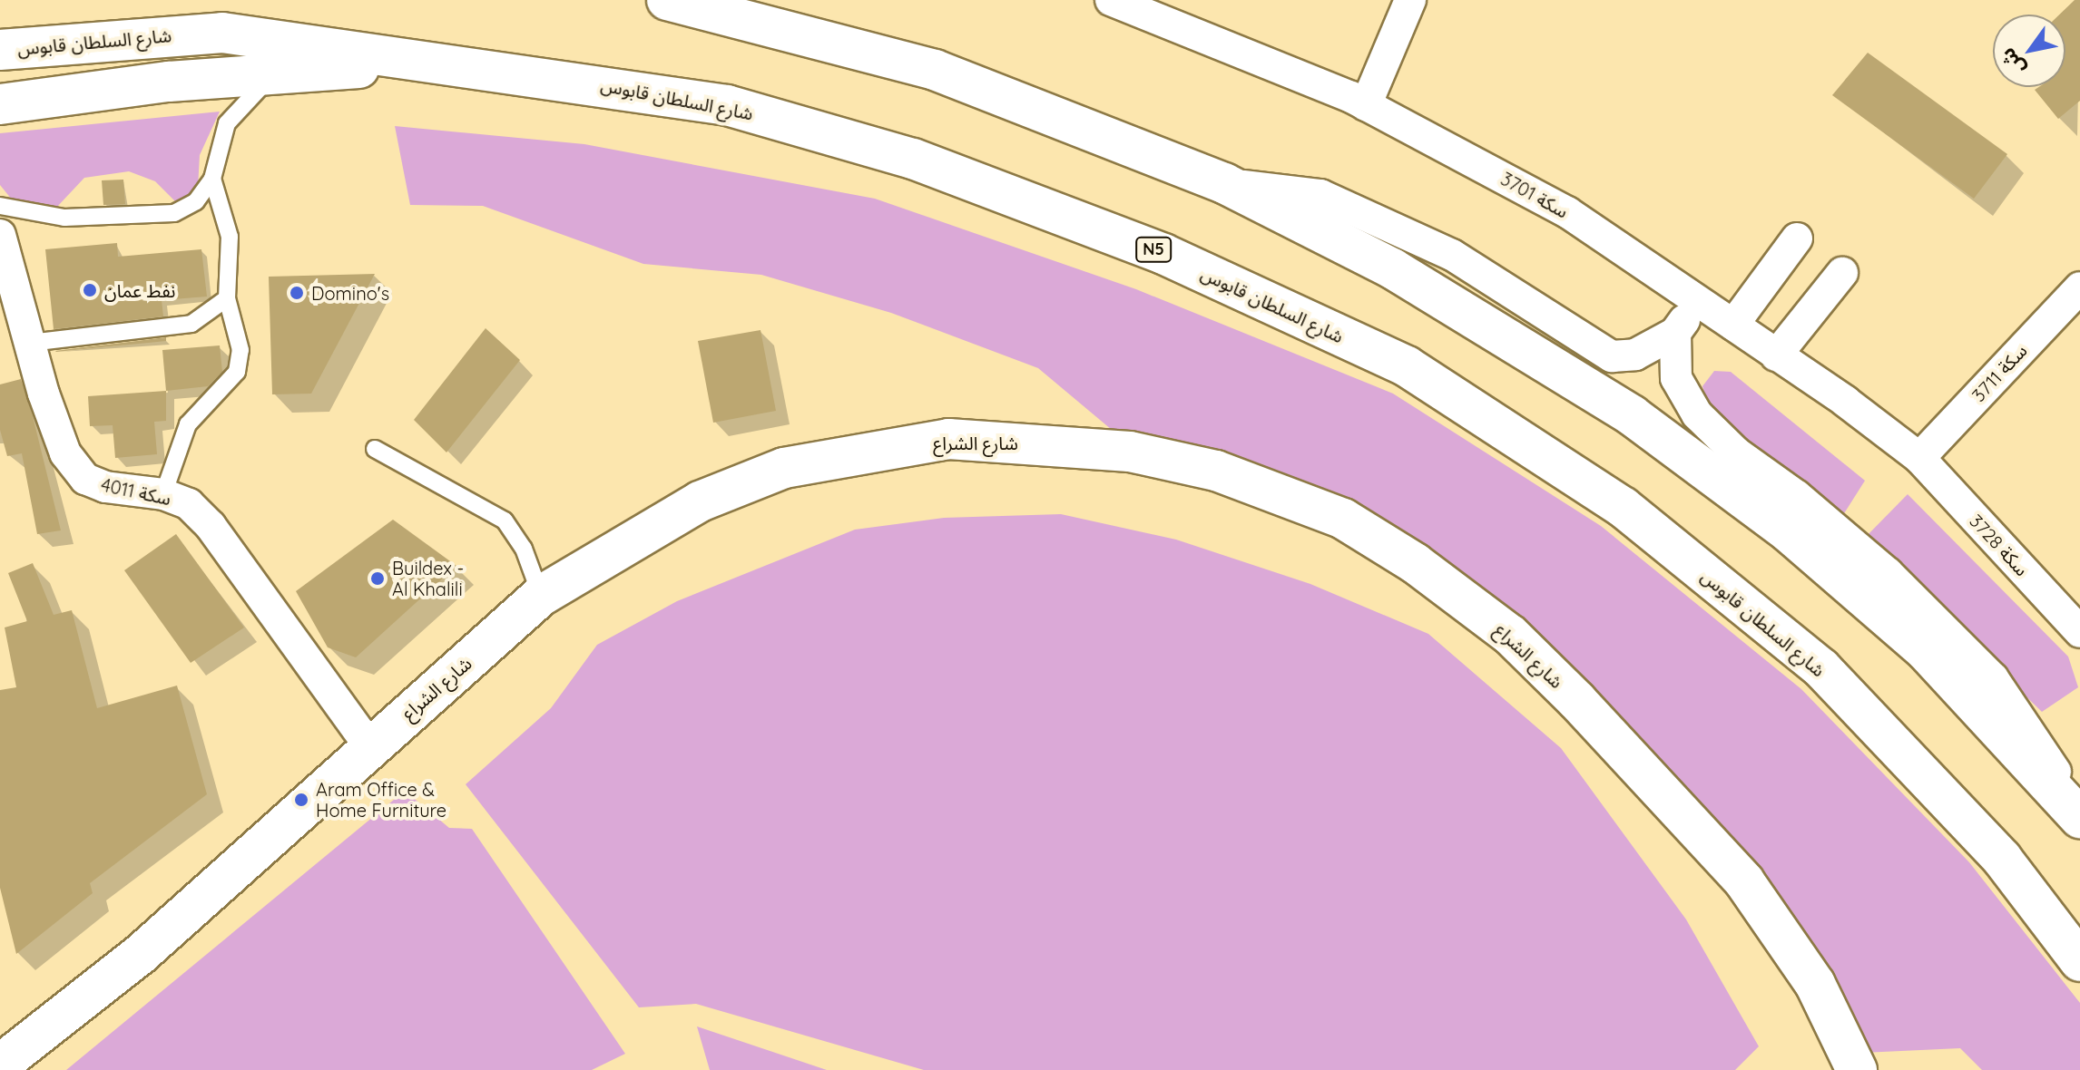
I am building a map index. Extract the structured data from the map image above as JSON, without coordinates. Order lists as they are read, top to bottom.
{
  "streets": {
    "main road": ["شارع السلطان قابوس", "N5", "شارع الشراع"],
    "street": [
      "سكة 3701",
      "سكة 3711",
      "سكة 4011",
      "سكة 3728"
    ]
  },
  "crossings": [
    ["سكة 3701", "سكة 3711"],
    ["سكة 3701", "سكة 3728"],
    ["سكة 3711", "سكة 3728"],
    ["شارع الشراع", "سكة 4011"]
  ],
  "places": [
    "نفط عمان",
    "Domino's",
    "Buildex - Al Khalili",
    "Aram Office & Home Furniture"
  ],
  "north": "bottom left"
}
